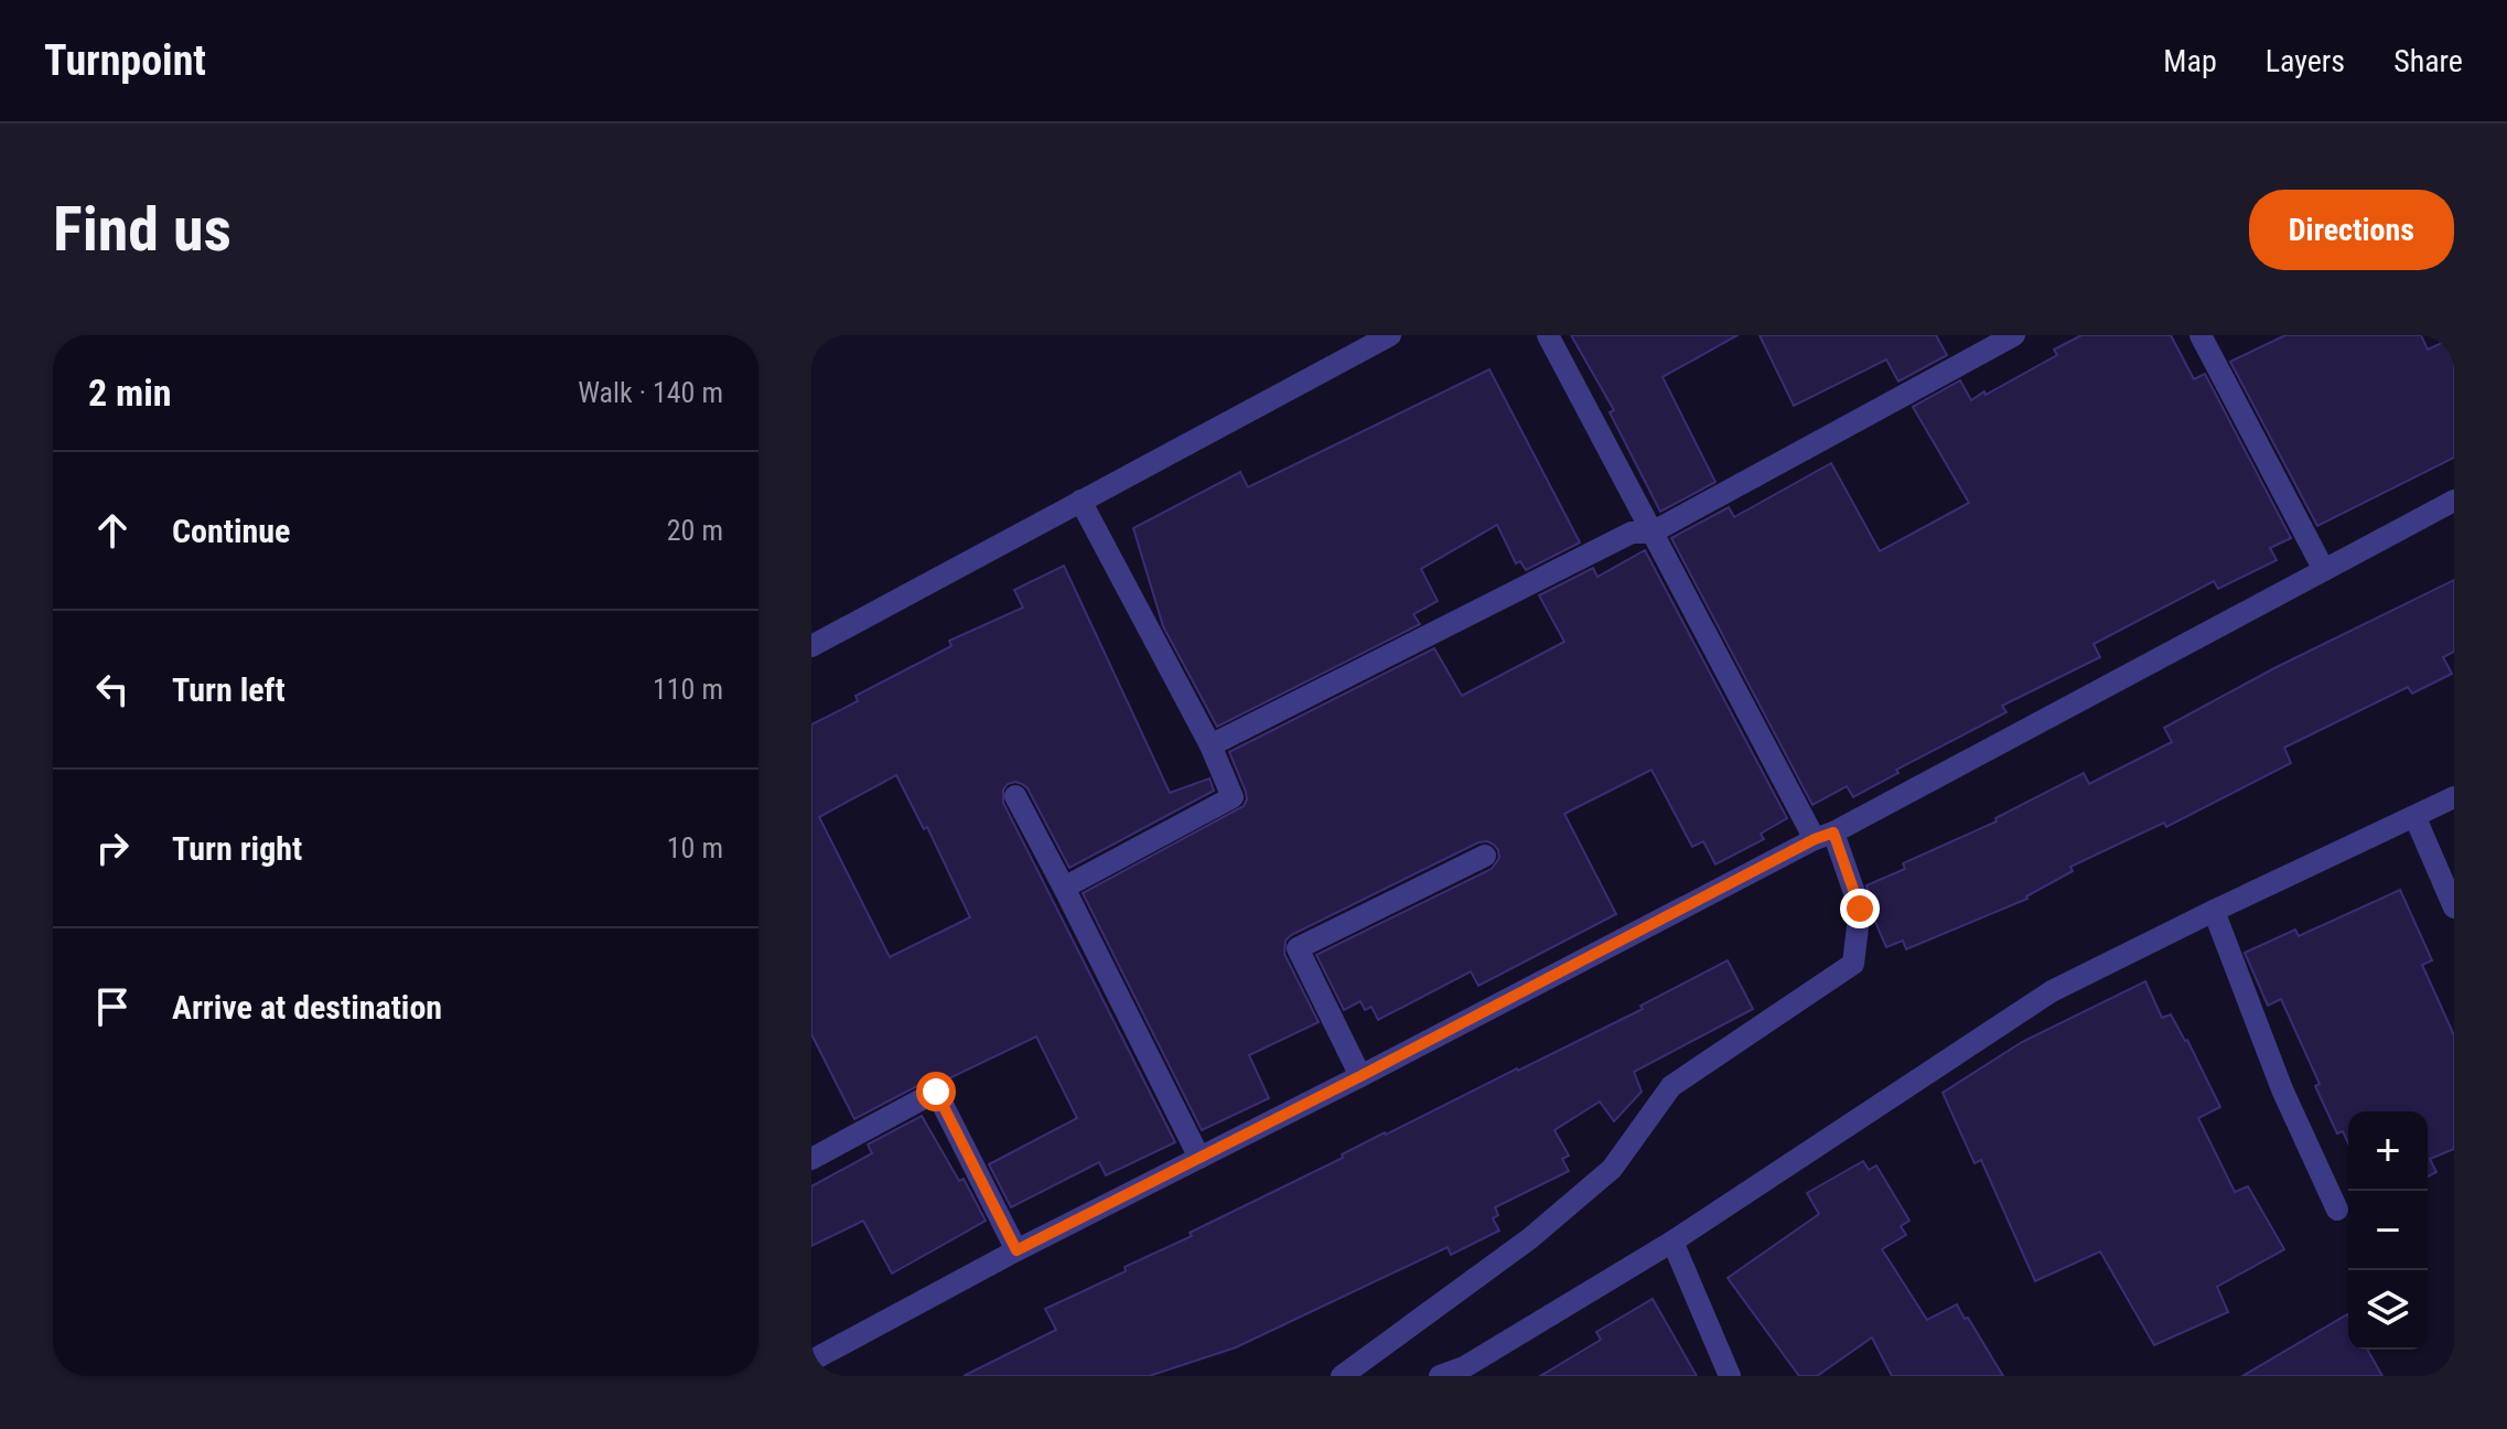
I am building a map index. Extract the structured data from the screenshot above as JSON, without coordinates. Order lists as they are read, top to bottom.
{
  "page": {
    "header": "Turnpoint",
    "nav": ["Map", "Layers", "Share"],
    "buttons": "Directions",
    "title": "Find us",
    "heading": ["2 min", "Walk · 140 m"],
    "list": [
      ["Continue", "20 m"],
      ["Turn left", "110 m"],
      ["Turn right", "10 m"],
      "Arrive at destination"
    ],
    "map_buttons": ["+", "−"]
  }
}
